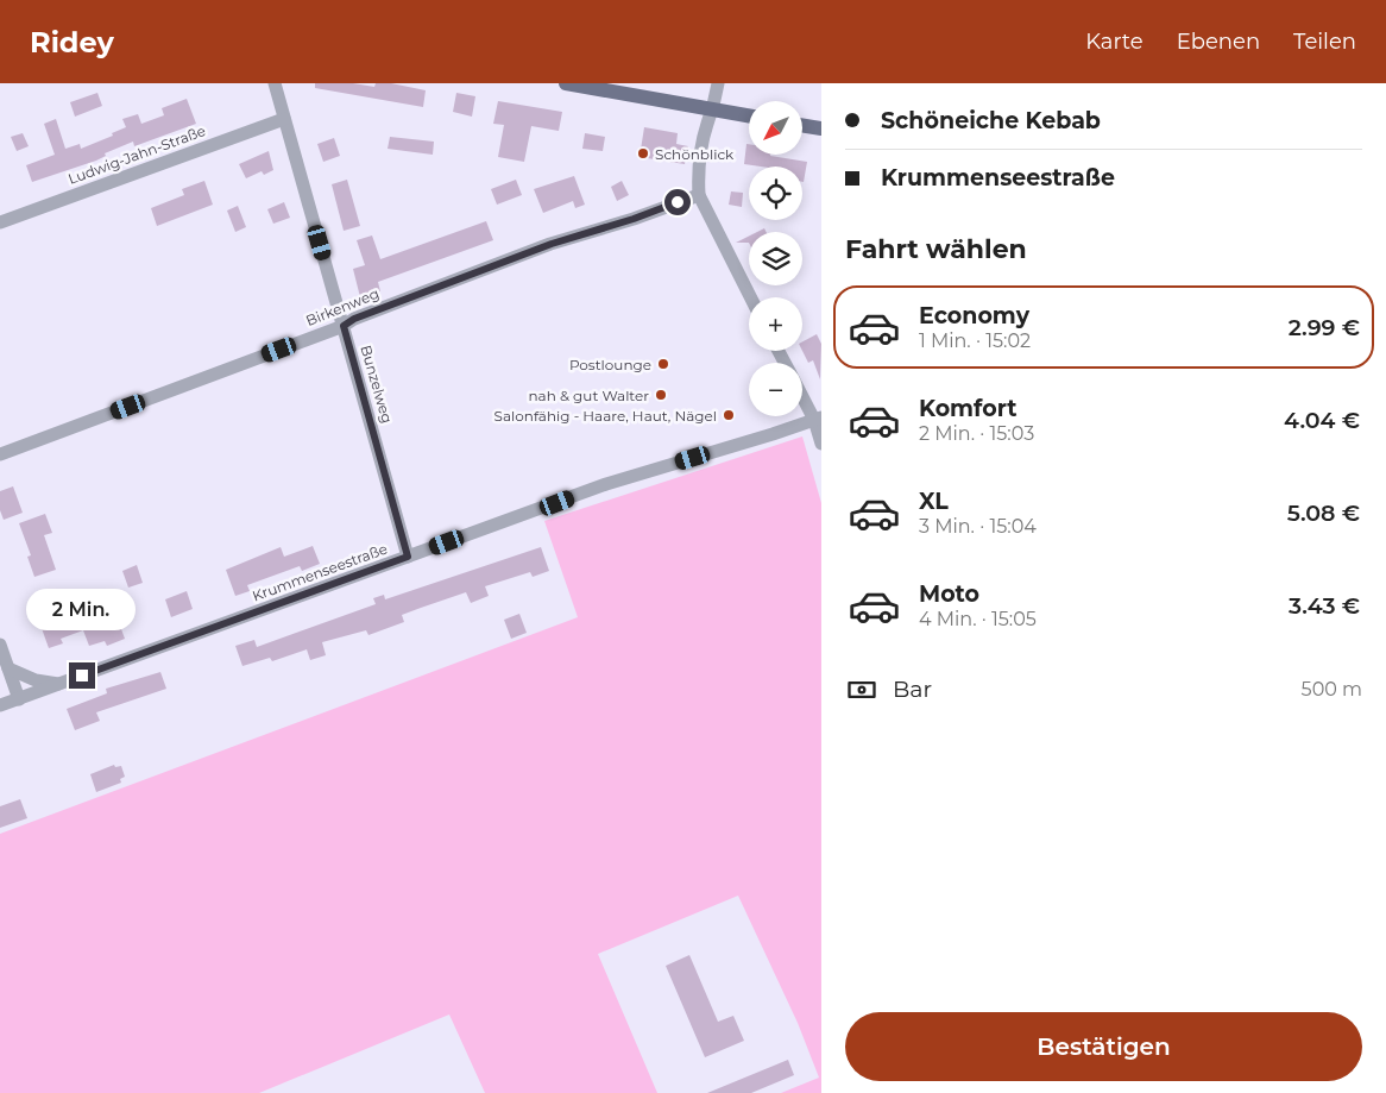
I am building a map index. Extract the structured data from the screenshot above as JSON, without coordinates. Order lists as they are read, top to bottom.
{
  "streets": {
    "street": [
      "Ludwig-Jahn-Straße",
      "Birkenweg",
      "Bunzelweg",
      "Krummenseestraße"
    ]
  },
  "crossings": [
    ["Ludwig-Jahn-Straße", "Bunzelweg"],
    ["Birkenweg", "Bunzelweg"],
    ["Bunzelweg", "Krummenseestraße"]
  ],
  "places": [
    "Schönblick",
    "Postlounge",
    "nah & gut Walter",
    "Salonfähig - Haare, Haut, Nägel"
  ],
  "north": "bottom left",
  "page": {
    "header": "Ridey",
    "nav": ["Karte", "Ebenen", "Teilen"],
    "banner": ["Schöneiche Kebab", "Krummenseestraße"],
    "map_buttons": ["+", "−"],
    "heading": "Fahrt wählen",
    "list": [
      {
        "name": "Economy",
        "note": "1 Min. · 15:02",
        "value": "2.99 €"
      },
      {
        "name": "Komfort",
        "note": "2 Min. · 15:03",
        "value": "4.04 €"
      },
      {
        "name": "XL",
        "note": "3 Min. · 15:04",
        "value": "5.08 €"
      },
      {
        "name": "Moto",
        "note": "4 Min. · 15:05",
        "value": "3.43 €"
      }
    ],
    "bubble": "2 Min.",
    "pay": ["Bar", "500 m"],
    "buttons": "Bestätigen"
  }
}
